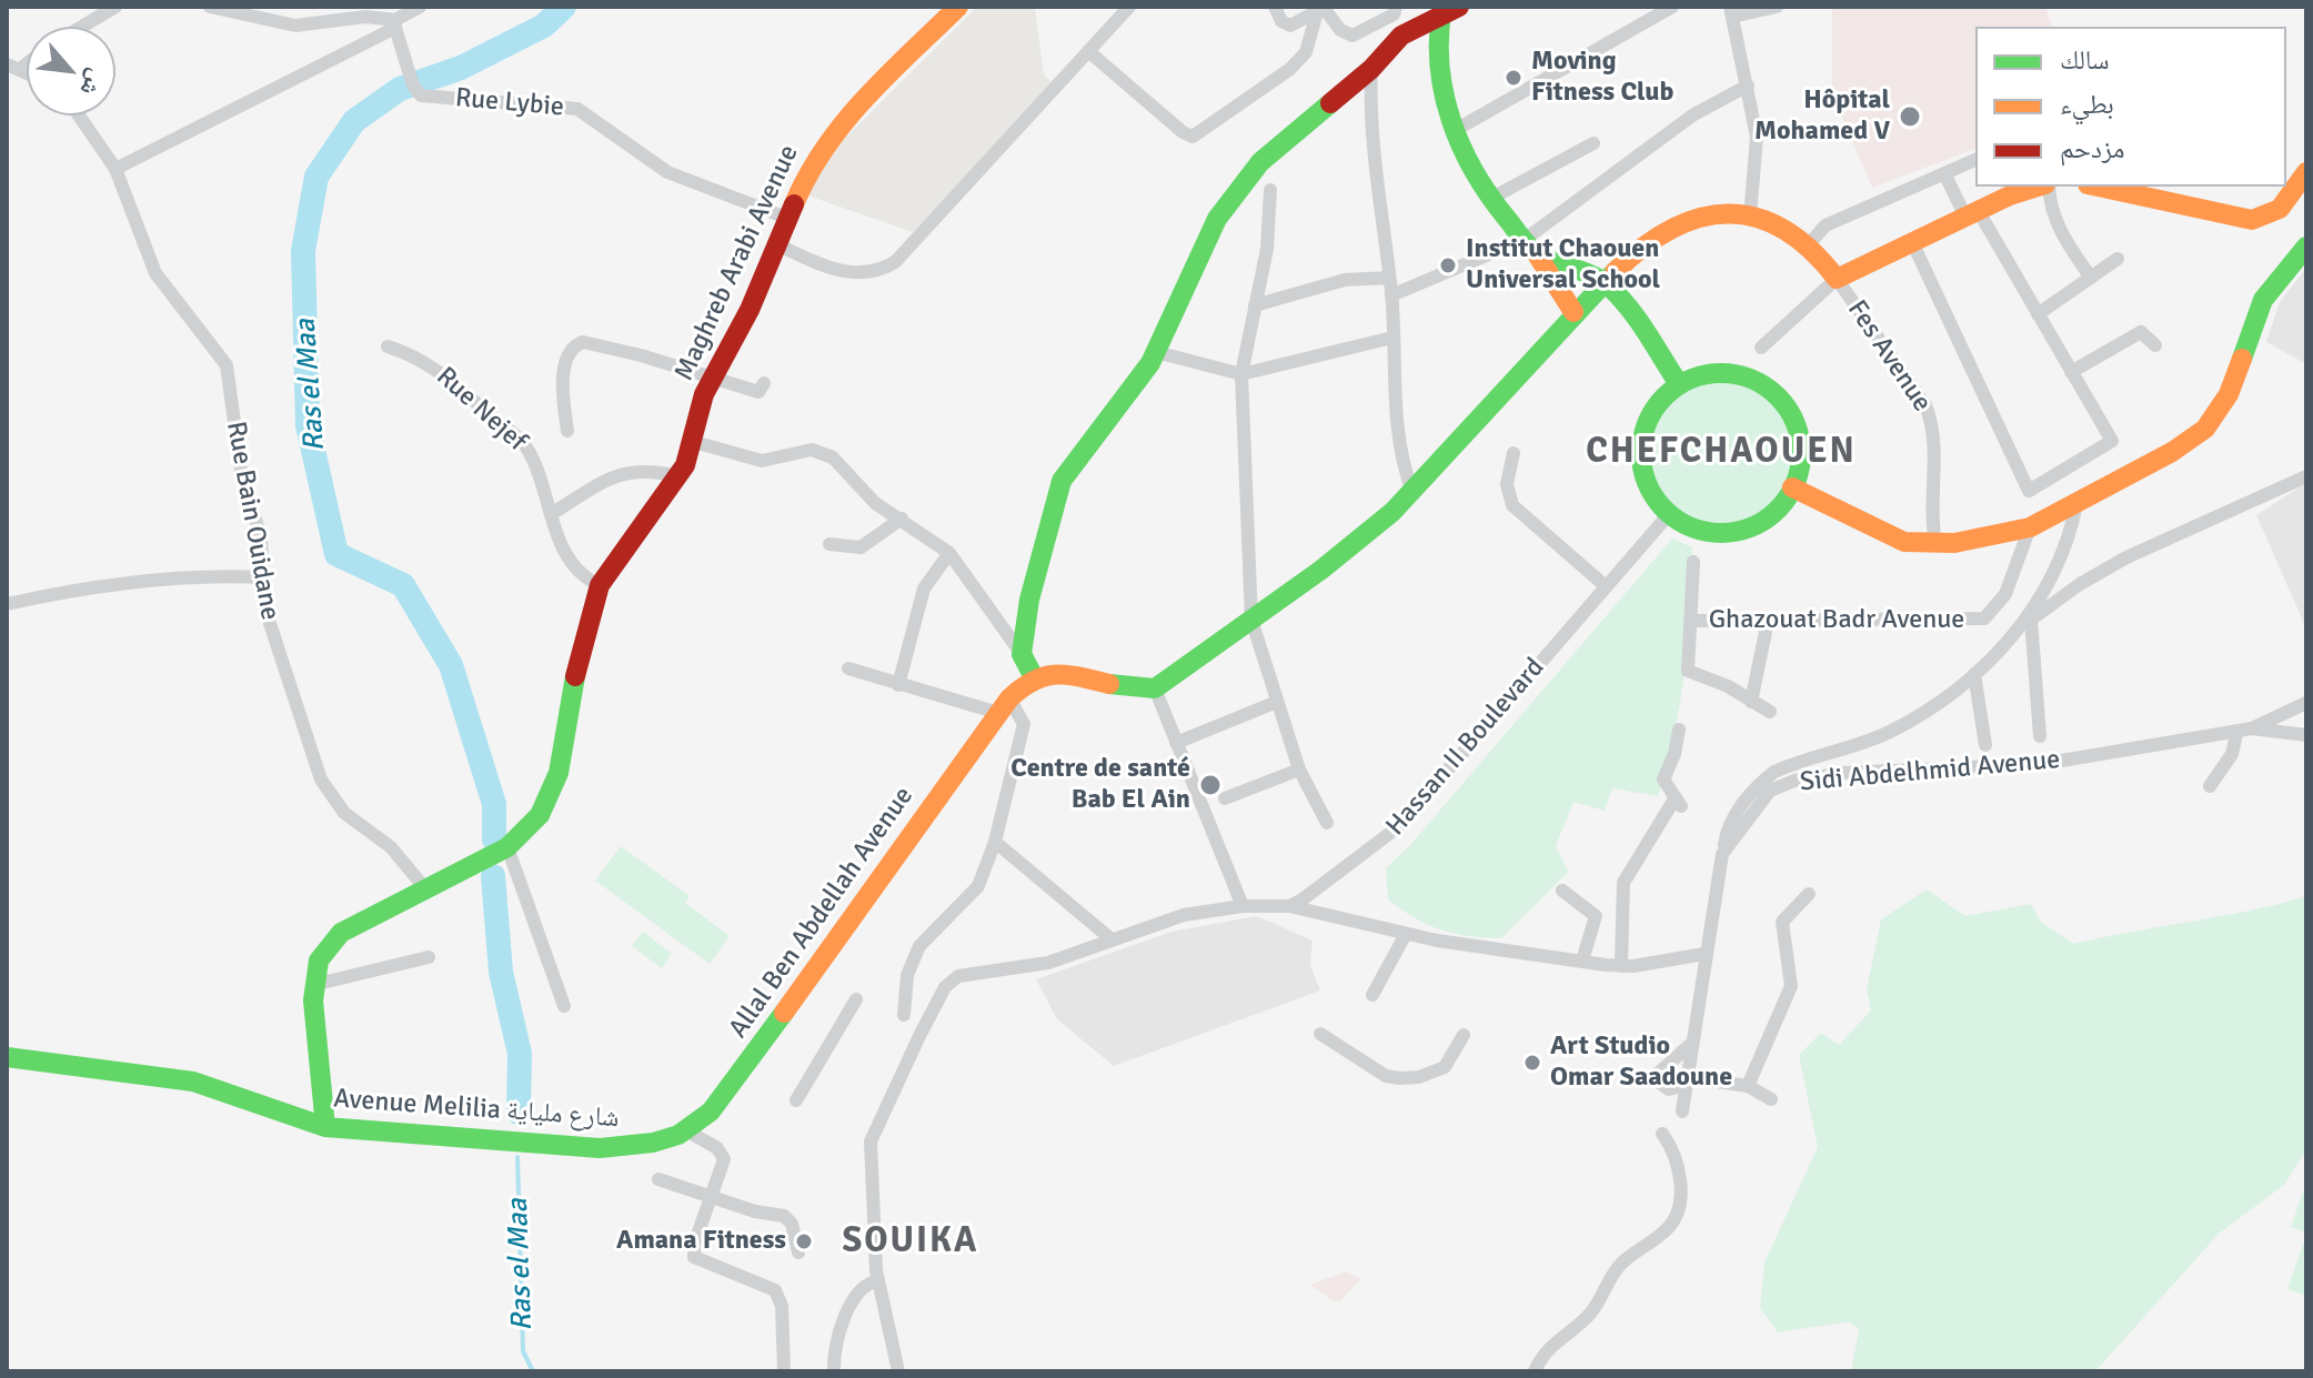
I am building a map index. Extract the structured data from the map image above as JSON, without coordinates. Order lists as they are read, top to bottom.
{
  "streets": {
    "street": [
      "Rue Lybie",
      "Maghreb Arabi Avenue",
      "Fes Avenue",
      "Rue Nejef",
      "Rue Bain Ouidane",
      "Ghazouat Badr Avenue",
      "Hassan II Boulevard",
      "Sidi Abdelhmid Avenue",
      "Allal Ben Abdellah Avenue",
      "Avenue Melilia شارع ملياية"
    ]
  },
  "crossings": [
    ["Rue Lybie", "Maghreb Arabi Avenue"],
    ["Maghreb Arabi Avenue", "Rue Nejef"],
    ["Maghreb Arabi Avenue", "Rue Bain Ouidane"],
    ["Maghreb Arabi Avenue", "Avenue Melilia شارع ملياية"],
    ["Allal Ben Abdellah Avenue", "Avenue Melilia شارع ملياية"]
  ],
  "districts": ["CHEFCHAOUEN", "SOUIKA"],
  "water": ["Ras el Maa"],
  "places": [
    "Moving Fitness Club",
    "Hôpital Mohamed V",
    "Institut Chaouen Universal School",
    "Centre de santé Bab El Ain",
    "Art Studio Omar Saadoune",
    "Amana Fitness"
  ],
  "legend": ["سالك", "بطيء", "مزدحم"],
  "north": "bottom right"
}
